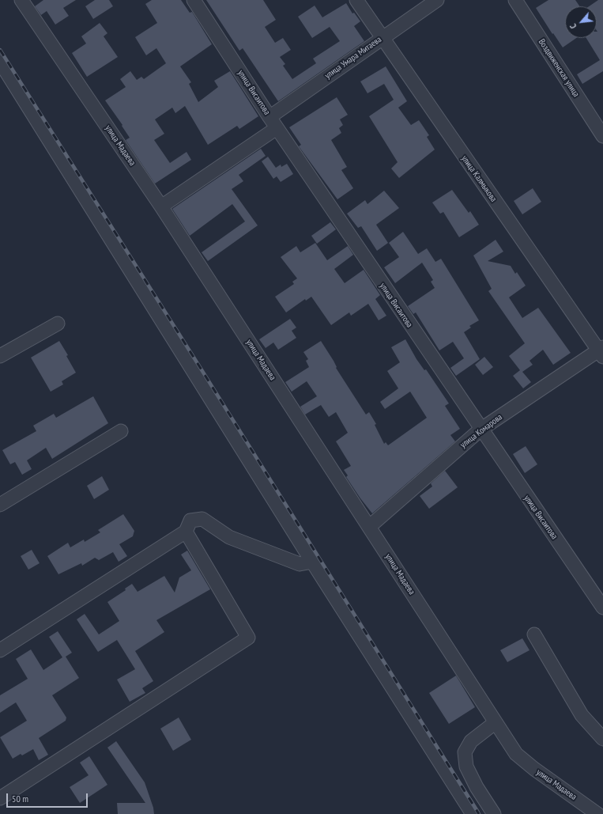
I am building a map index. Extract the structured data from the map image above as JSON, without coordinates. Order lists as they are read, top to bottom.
{
  "streets": {
    "street": [
      "улица Умара Митаева",
      "Воздвиженская улица",
      "улица Висаитова",
      "улица Мадаева",
      "улица Калмыкова",
      "улица Комарова"
    ]
  },
  "crossings": [
    ["улица Умара Митаева", "улица Висаитова"],
    ["улица Умара Митаева", "улица Мадаева"],
    ["улица Умара Митаева", "улица Калмыкова"],
    ["улица Висаитова", "улица Комарова"],
    ["улица Мадаева", "улица Комарова"],
    ["улица Калмыкова", "улица Комарова"]
  ],
  "scale_bar": "50 m",
  "north": "bottom left"
}
